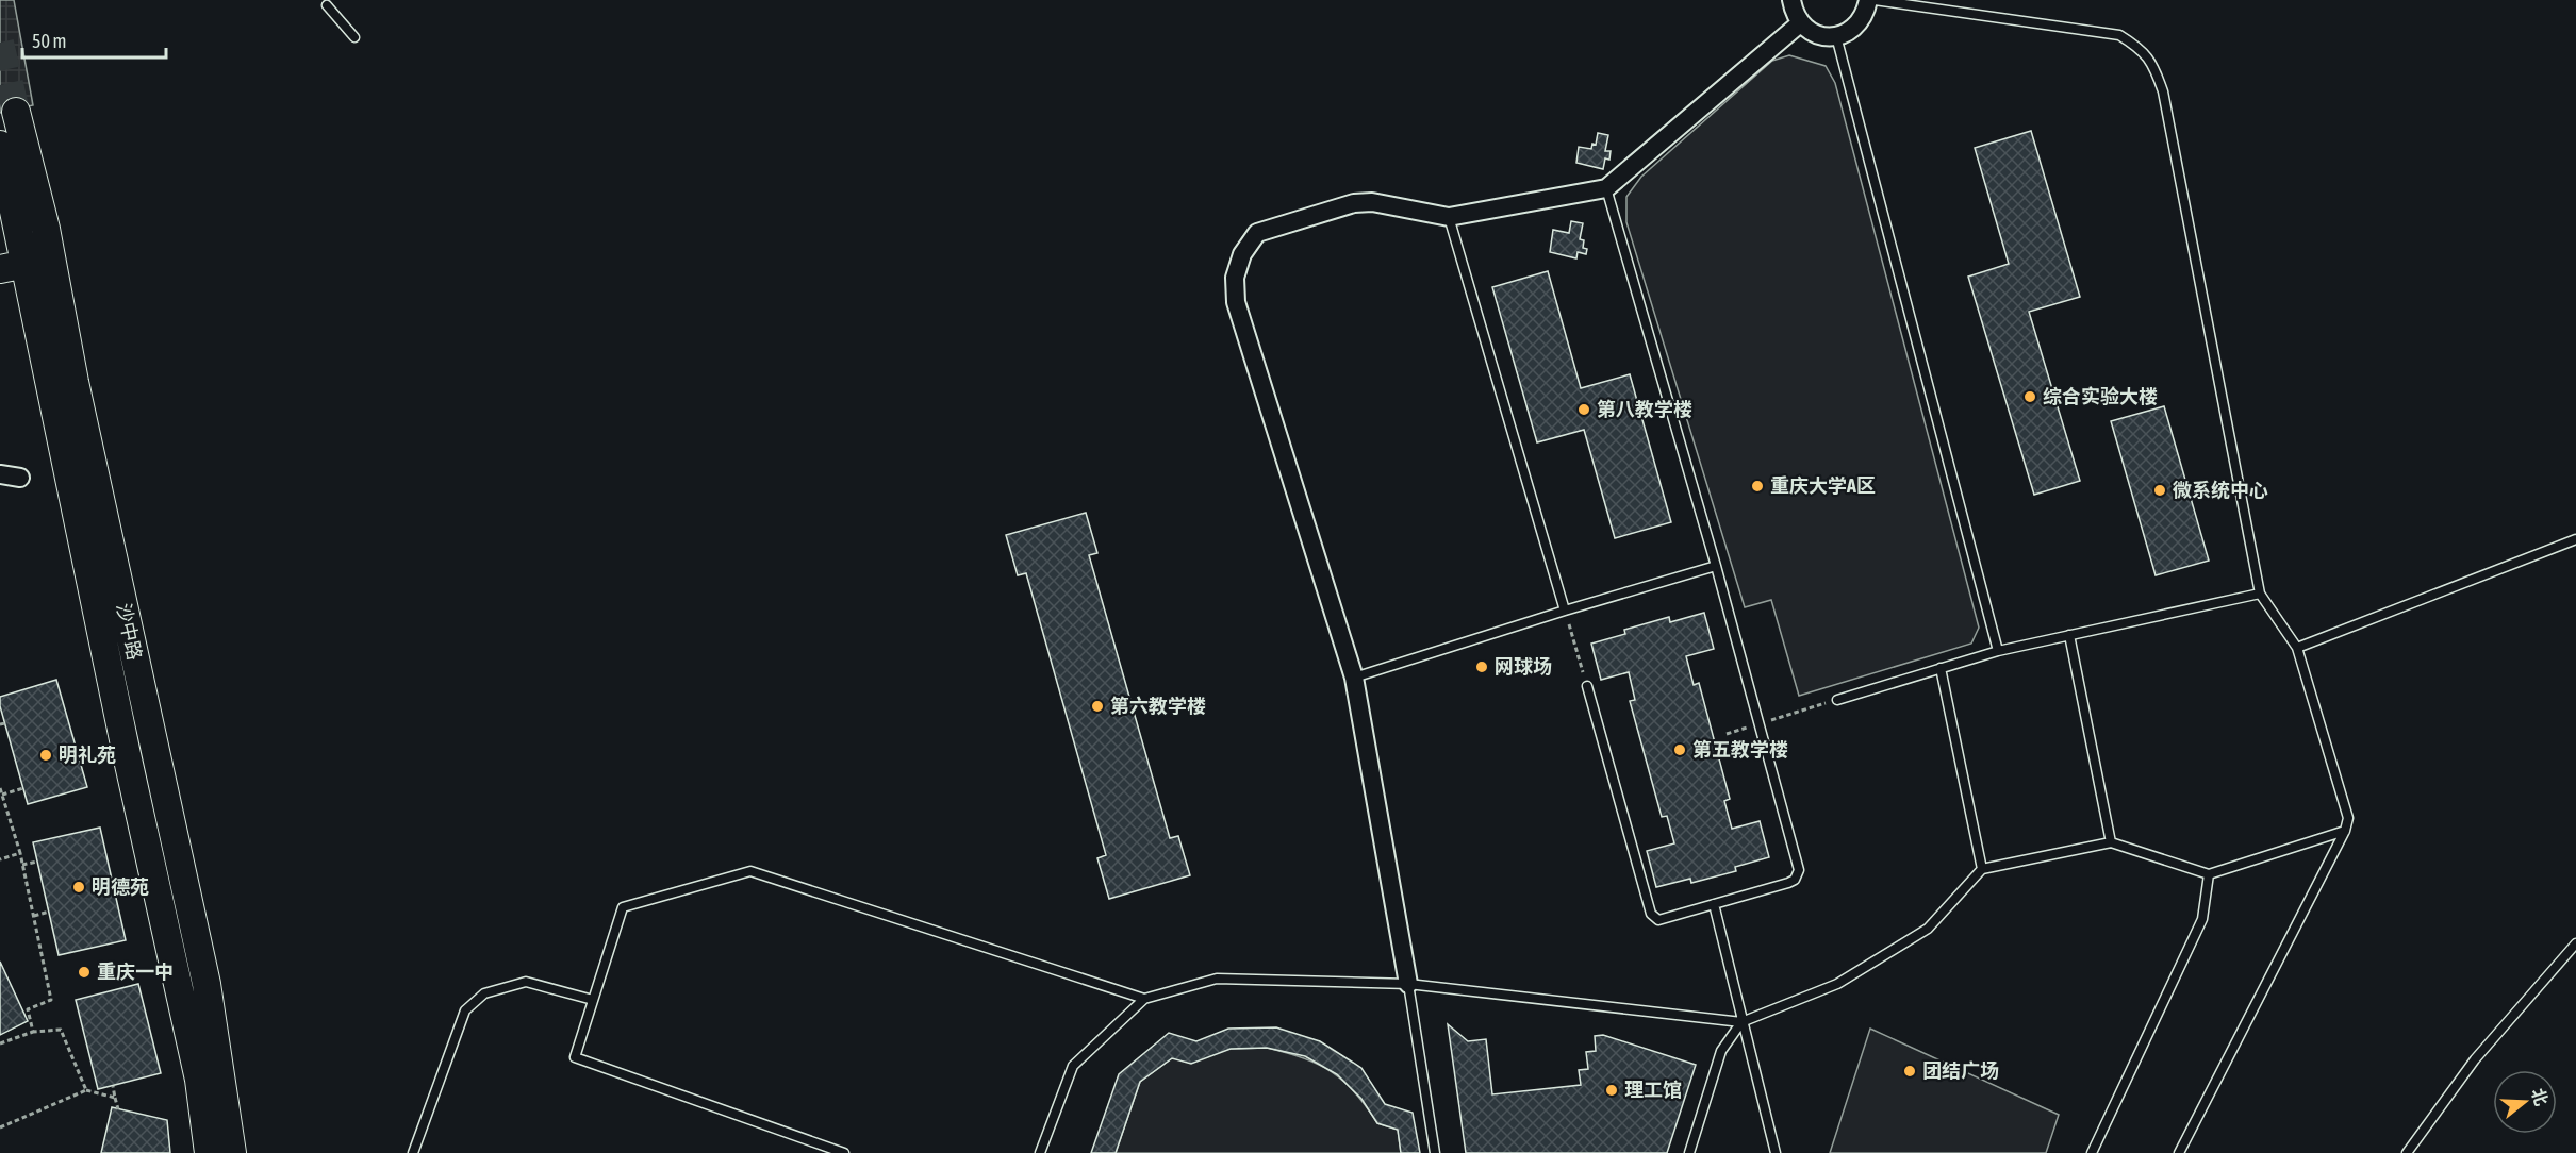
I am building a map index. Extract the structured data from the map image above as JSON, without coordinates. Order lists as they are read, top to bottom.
{
  "streets": {
    "main road": ["沙中路"]
  },
  "places": [
    "综合实验大楼",
    "第八教学楼",
    "重庆大学A区",
    "微系统中心",
    "网球场",
    "第六教学楼",
    "第五教学楼",
    "明礼苑",
    "明德苑",
    "重庆一中",
    "团结广场",
    "理工馆"
  ],
  "scale_bar": "50 m",
  "north": "right"
}
